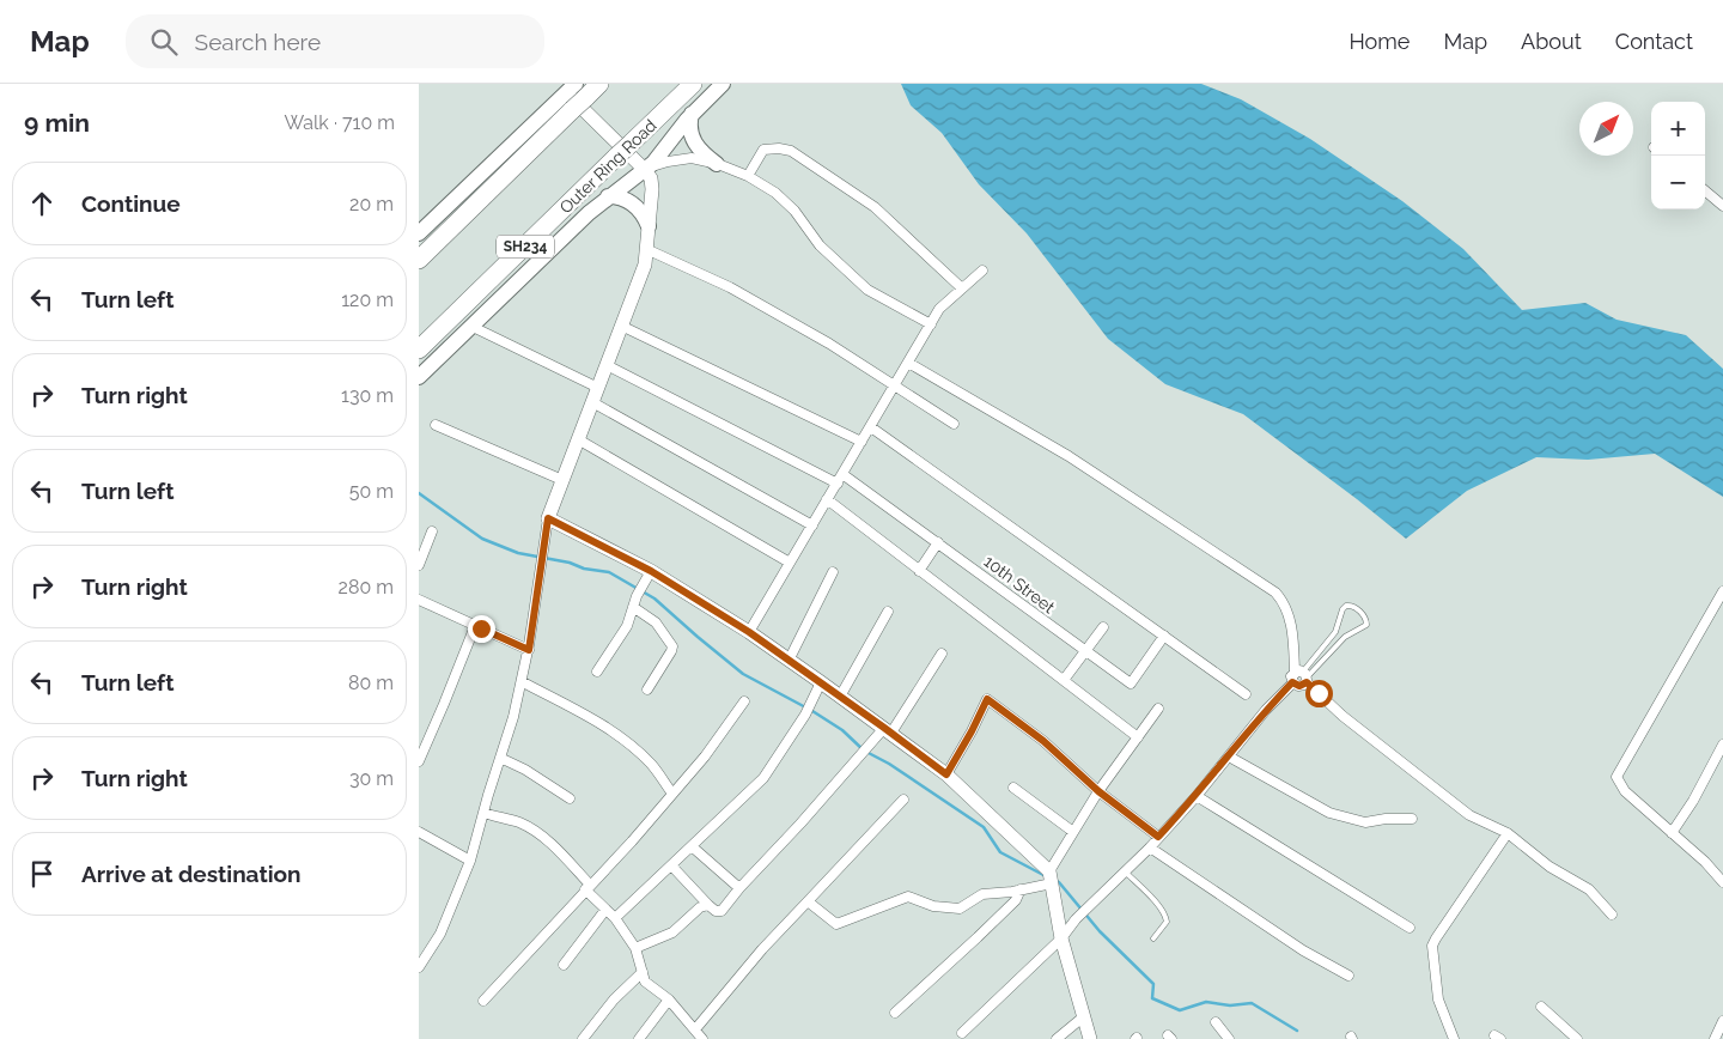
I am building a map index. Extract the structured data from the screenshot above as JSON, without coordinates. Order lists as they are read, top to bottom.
{
  "streets": {
    "highway": ["Outer Ring Road", "SH234"],
    "street": ["10th Street"]
  },
  "north": "top right",
  "page": {
    "header": "Map",
    "search": "Search here",
    "nav": [
      "Home",
      "Map",
      "About",
      "Contact"
    ],
    "heading": ["9 min", "Walk · 710 m"],
    "map_buttons": ["+", "−"],
    "list": [
      ["Continue", "20 m"],
      ["Turn left", "120 m"],
      ["Turn right", "130 m"],
      ["Turn left", "50 m"],
      ["Turn right", "280 m"],
      ["Turn left", "80 m"],
      ["Turn right", "30 m"],
      "Arrive at destination"
    ]
  }
}
